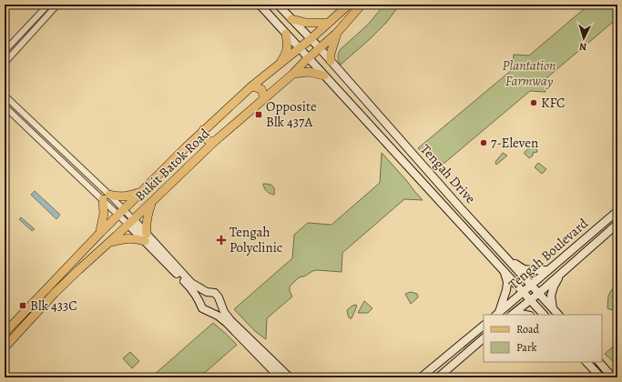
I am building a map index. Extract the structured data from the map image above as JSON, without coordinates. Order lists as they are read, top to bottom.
{
  "streets": {
    "main road": ["Bukit Batok Road"],
    "street": ["Tengah Drive", "Tengah Boulevard"]
  },
  "crossings": [
    ["Bukit Batok Road", "Tengah Drive"],
    ["Tengah Drive", "Tengah Boulevard"]
  ],
  "parks": ["Plantation Farmway"],
  "places": {
    "other": ["KFC", "7-Eleven"],
    "transit": ["Opposite Blk 437A", "Blk 433C"],
    "health": ["Tengah Polyclinic"]
  },
  "legend": ["Road", "Park"],
  "north": "bottom"
}
